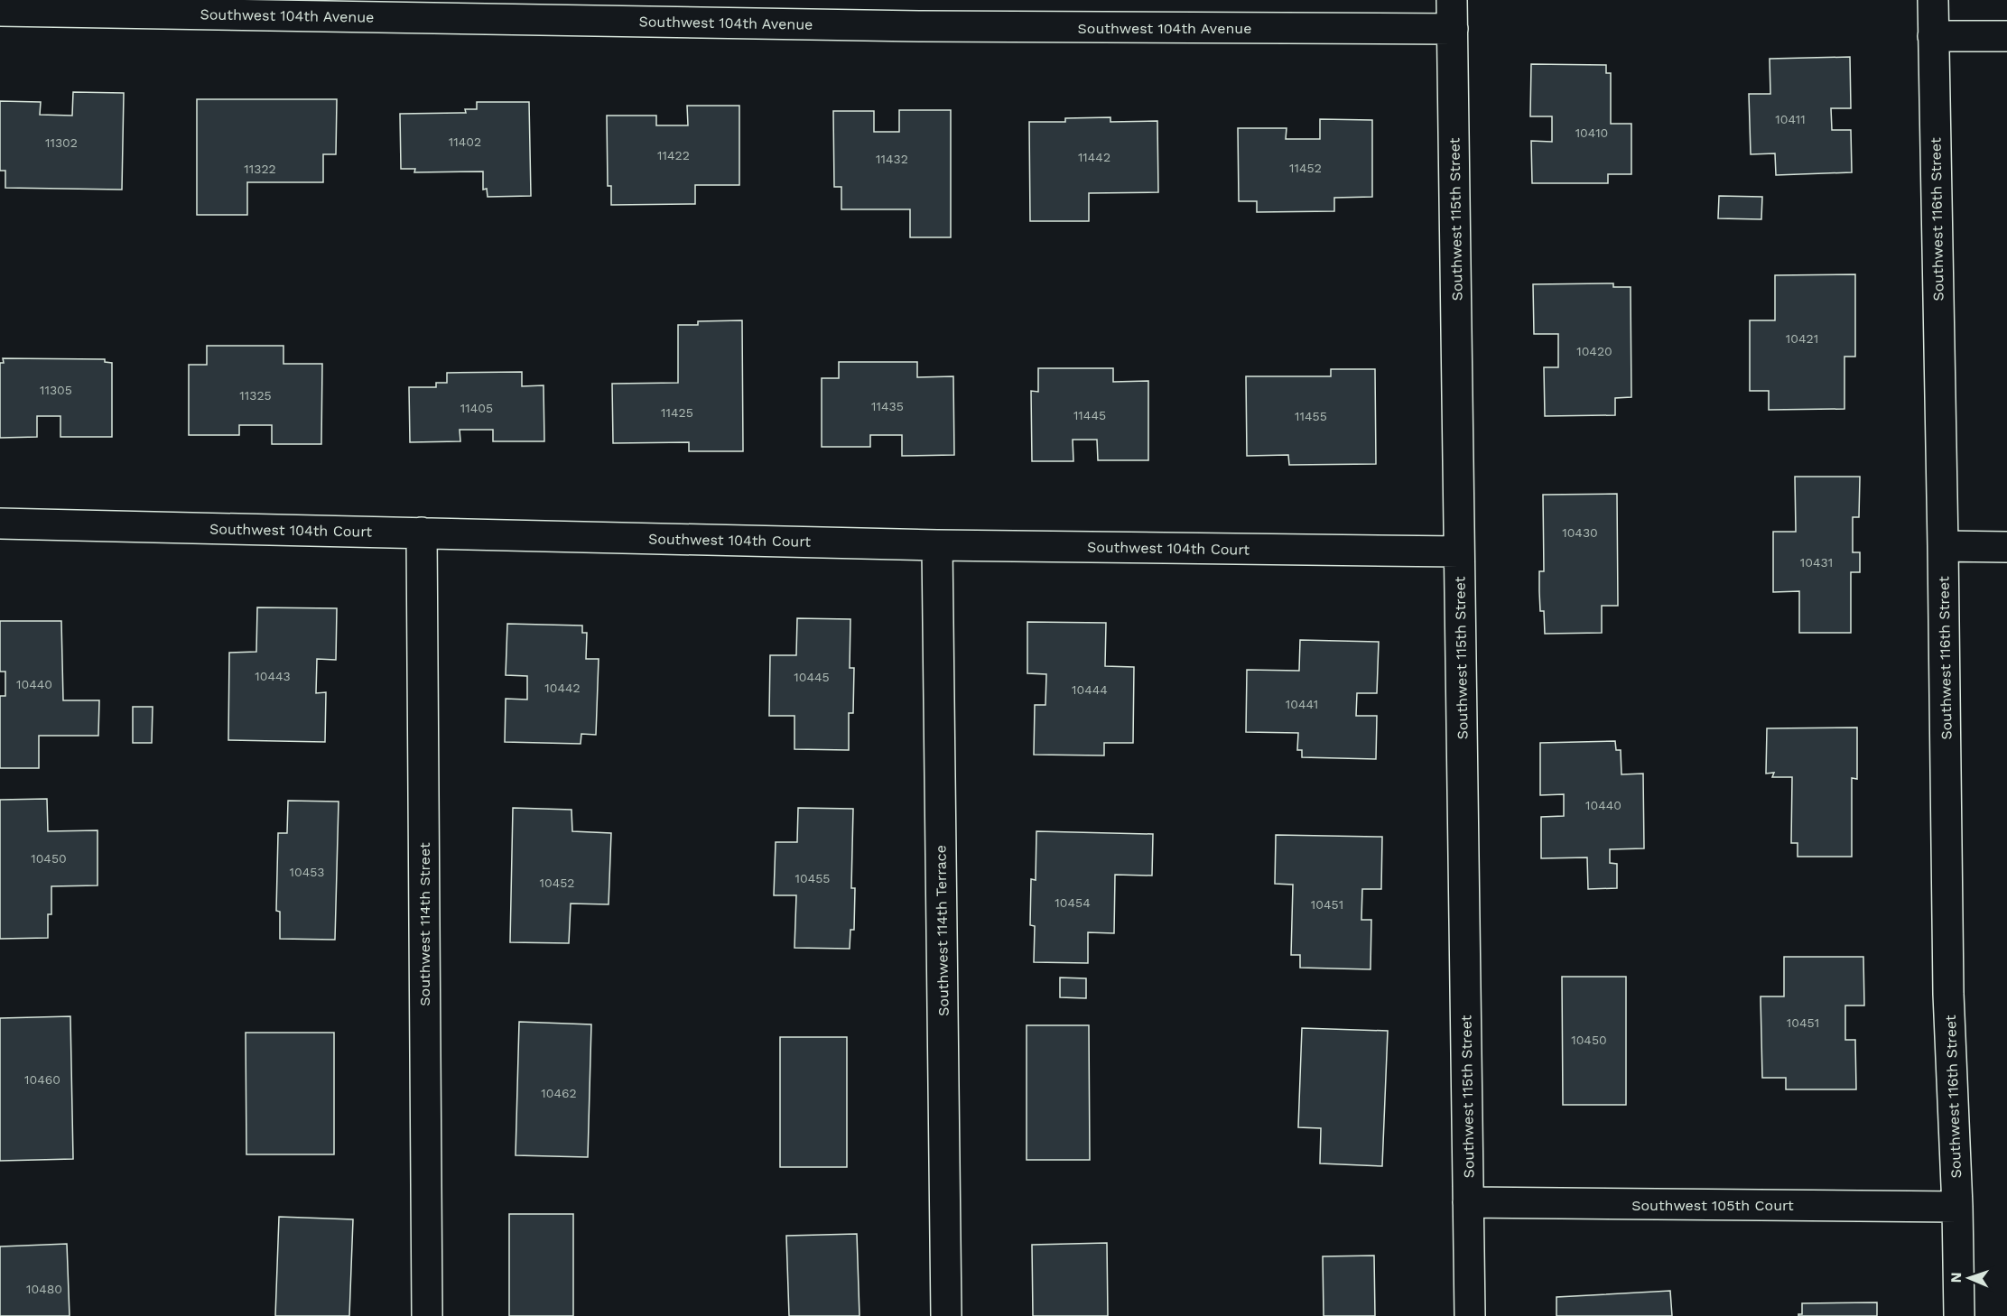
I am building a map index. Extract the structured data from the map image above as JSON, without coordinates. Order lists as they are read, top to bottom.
{
  "streets": {
    "street": [
      "Southwest 104th Avenue",
      "Southwest 115th Street",
      "Southwest 116th Street",
      "Southwest 104th Court",
      "Southwest 114th Street",
      "Southwest 114th Terrace",
      "Southwest 105th Court"
    ]
  },
  "crossings": [
    ["Southwest 104th Avenue", "Southwest 115th Street"],
    ["Southwest 115th Street", "Southwest 104th Court"],
    ["Southwest 115th Street", "Southwest 105th Court"],
    ["Southwest 116th Street", "Southwest 105th Court"],
    ["Southwest 104th Court", "Southwest 114th Street"],
    ["Southwest 104th Court", "Southwest 114th Terrace"]
  ],
  "house_numbers": [
    "10411",
    "10410",
    "11402",
    "11302",
    "11422",
    "11442",
    "11432",
    "11452",
    "11322",
    "10421",
    "10420",
    "11305",
    "11325",
    "11435",
    "11405",
    "11425",
    "11445",
    "11455",
    "10430",
    "10431",
    "10443",
    "10445",
    "10440",
    "10442",
    "10444",
    "10441",
    "10440",
    "10450",
    "10453",
    "10455",
    "10452",
    "10454",
    "10451",
    "10451",
    "10450",
    "10460",
    "10462",
    "10480"
  ],
  "north": "left"
}
